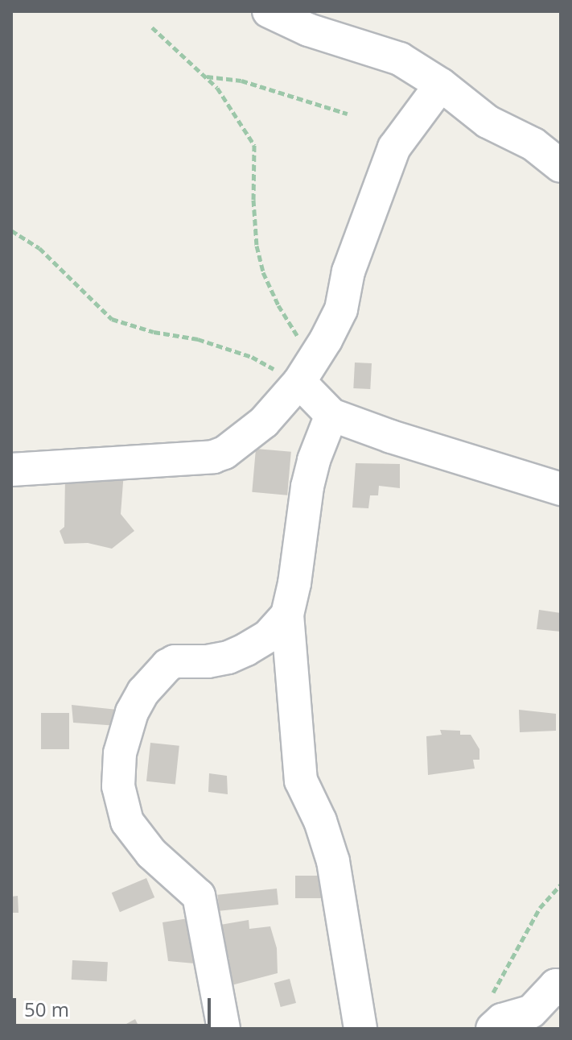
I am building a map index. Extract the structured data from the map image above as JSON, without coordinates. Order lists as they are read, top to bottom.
{
  "scale_bar": "50 m"
}
